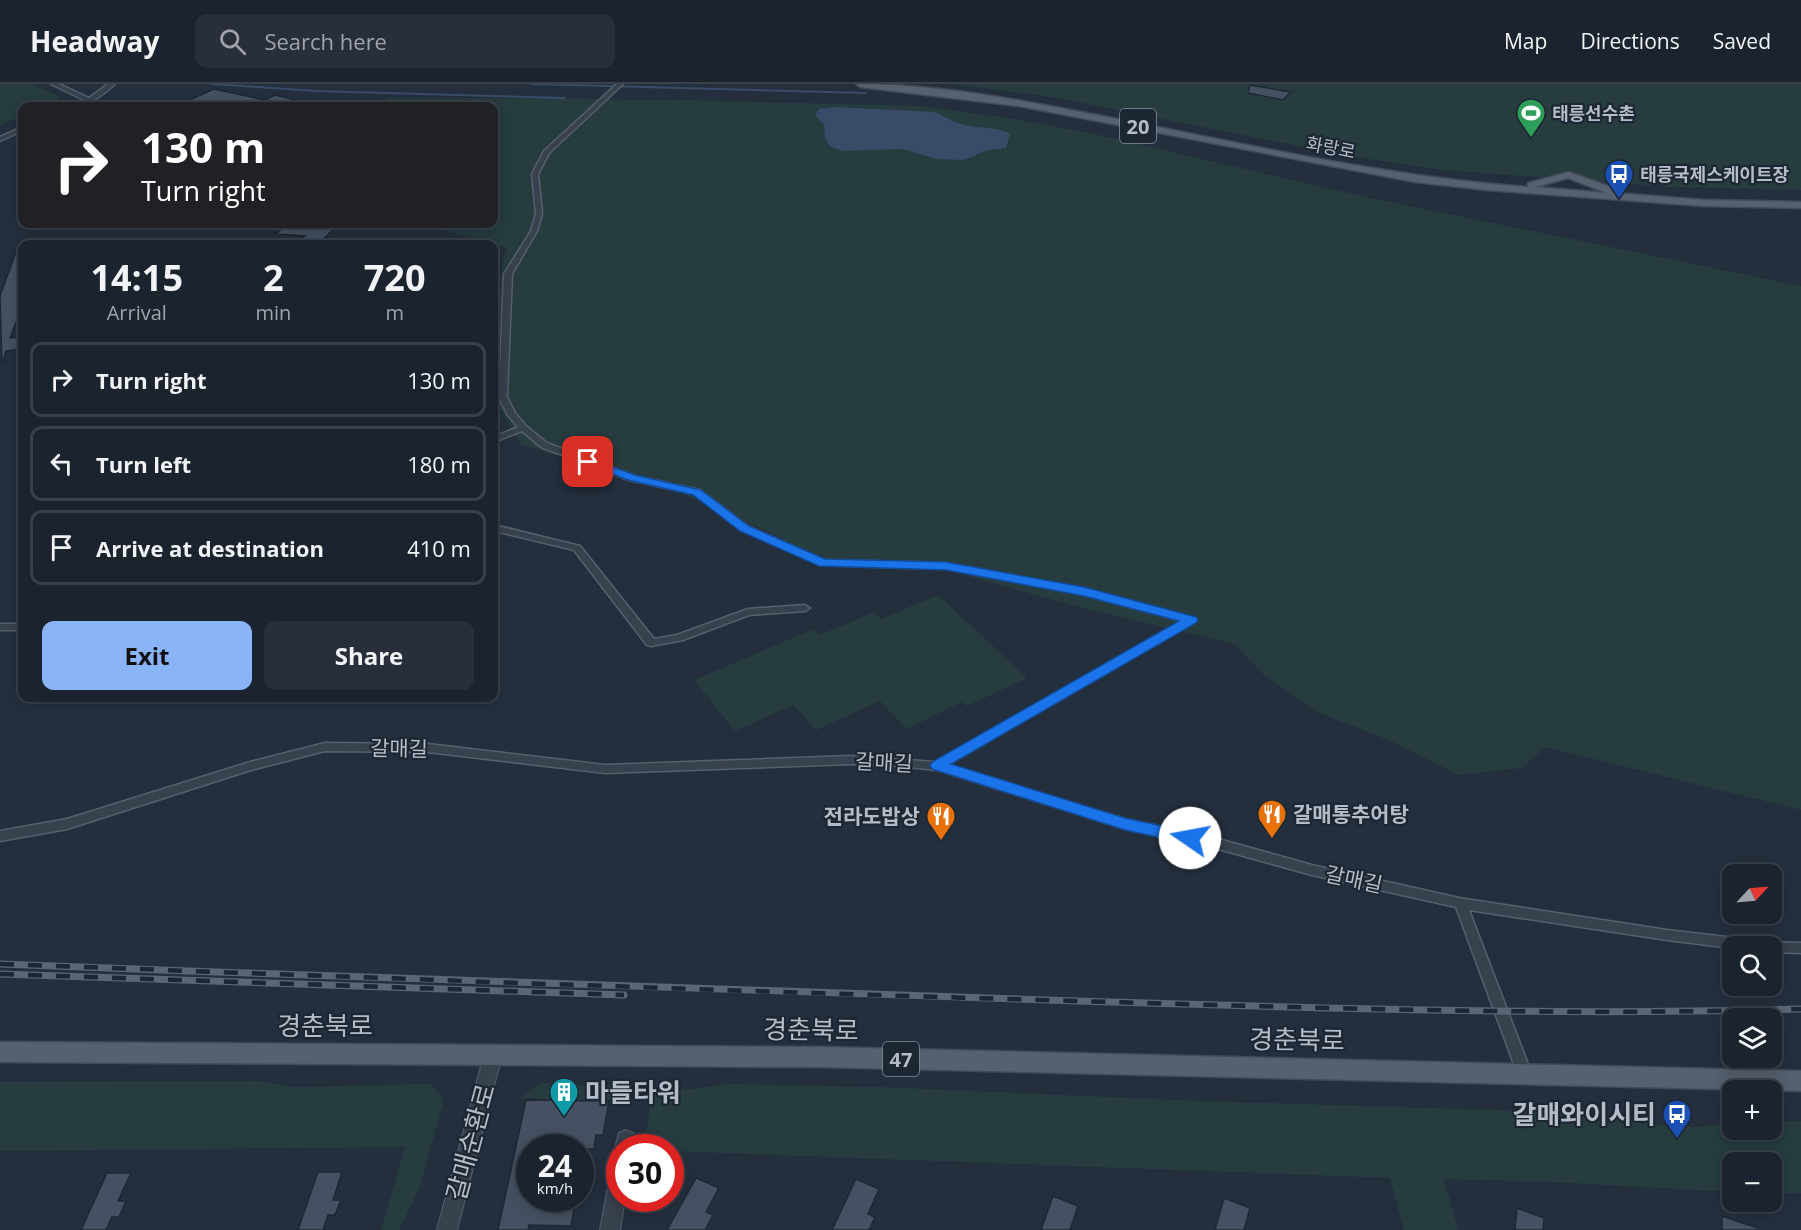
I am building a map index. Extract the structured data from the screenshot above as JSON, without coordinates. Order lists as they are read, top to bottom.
{
  "streets": {
    "main road": [
      "20",
      "화랑로",
      "경춘북로",
      "47"
    ],
    "street": ["갈매길", "갈매순환로"]
  },
  "crossings": [
    ["경춘북로", "갈매순환로"]
  ],
  "places": {
    "sports": ["태릉선수촌"],
    "bus stop": ["태릉국제스케이트장", "갈매와이시티"],
    "restaurant": ["갈매통추어탕", "전라도밥상"],
    "building": ["마들타워"]
  },
  "north": "top right",
  "page": {
    "header": "Headway",
    "search": "Search here",
    "nav": ["Map", "Directions", "Saved"],
    "turn": ["130 m", "Turn right"],
    "eta": [
      "14:15",
      "Arrival",
      "2",
      "min",
      "720",
      "m"
    ],
    "list": [
      {
        "name": "Turn right",
        "value": "130 m"
      },
      {
        "name": "Turn left",
        "value": "180 m"
      },
      {
        "name": "Arrive at destination",
        "value": "410 m"
      }
    ],
    "buttons": ["Exit", "Share"],
    "map_buttons": ["+", "−"],
    "speed": "24 km/h",
    "limit": "30"
  }
}
